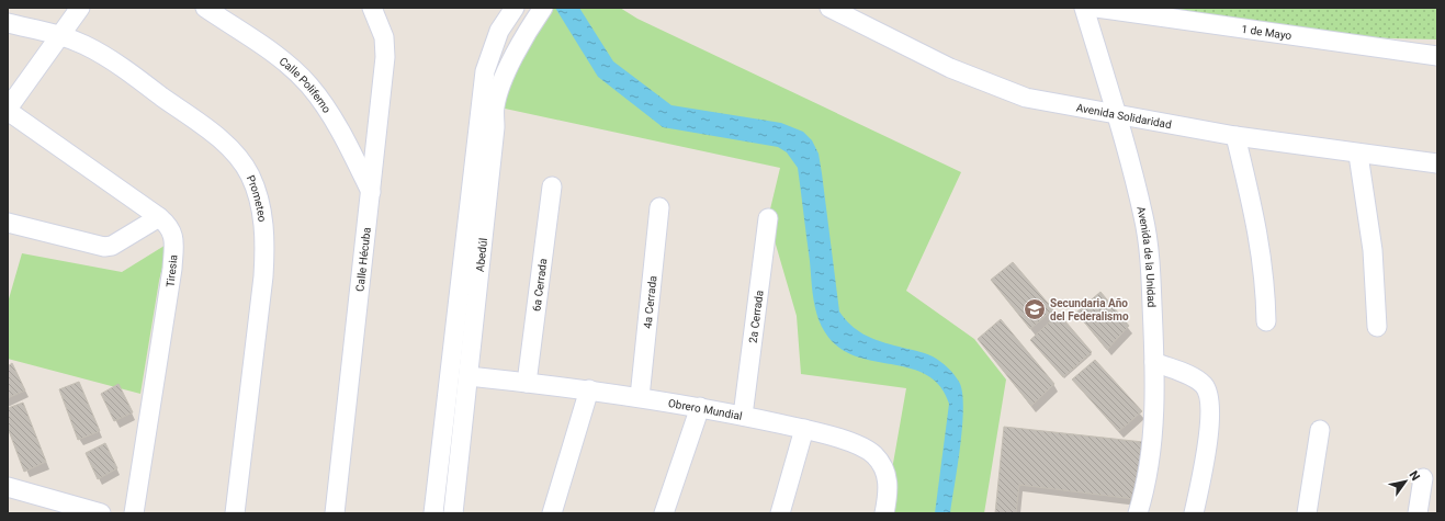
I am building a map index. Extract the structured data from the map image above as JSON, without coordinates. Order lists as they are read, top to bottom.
{
  "streets": {
    "street": [
      "1 de Mayo",
      "Calle Polifemo",
      "Avenida Solidaridad",
      "Prometeo",
      "Abedúl",
      "Avenida de la Unidad",
      "Calle Hécuba",
      "Tiresia",
      "6a Cerrada",
      "4a Cerrada",
      "2a Cerrada",
      "Obrero Mundial"
    ]
  },
  "crossings": [
    ["Calle Polifemo", "Calle Hécuba"],
    ["Avenida Solidaridad", "Avenida de la Unidad"],
    ["Abedúl", "Obrero Mundial"],
    ["6a Cerrada", "Obrero Mundial"],
    ["4a Cerrada", "Obrero Mundial"],
    ["2a Cerrada", "Obrero Mundial"]
  ],
  "places": {
    "school or university": ["Secundaria Año del Federalismo"]
  },
  "north": "top right"
}
